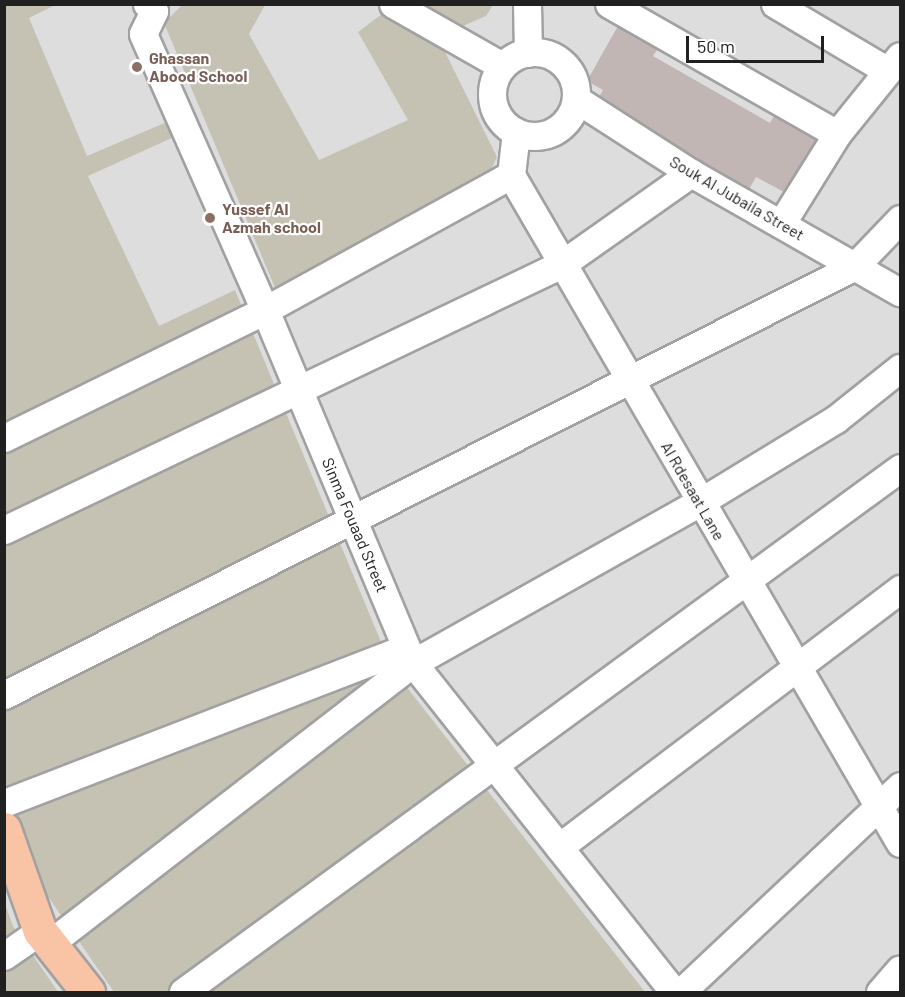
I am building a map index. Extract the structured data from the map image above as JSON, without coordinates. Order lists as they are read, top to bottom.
{
  "streets": {
    "street": ["Souk Al Jubaila Street", "Al Rdesaat Lane", "Sinma Fouaad Street"]
  },
  "places": ["Ghassan Abood School", "Yussef Al Azmah school"],
  "scale_bar": "50 m"
}
